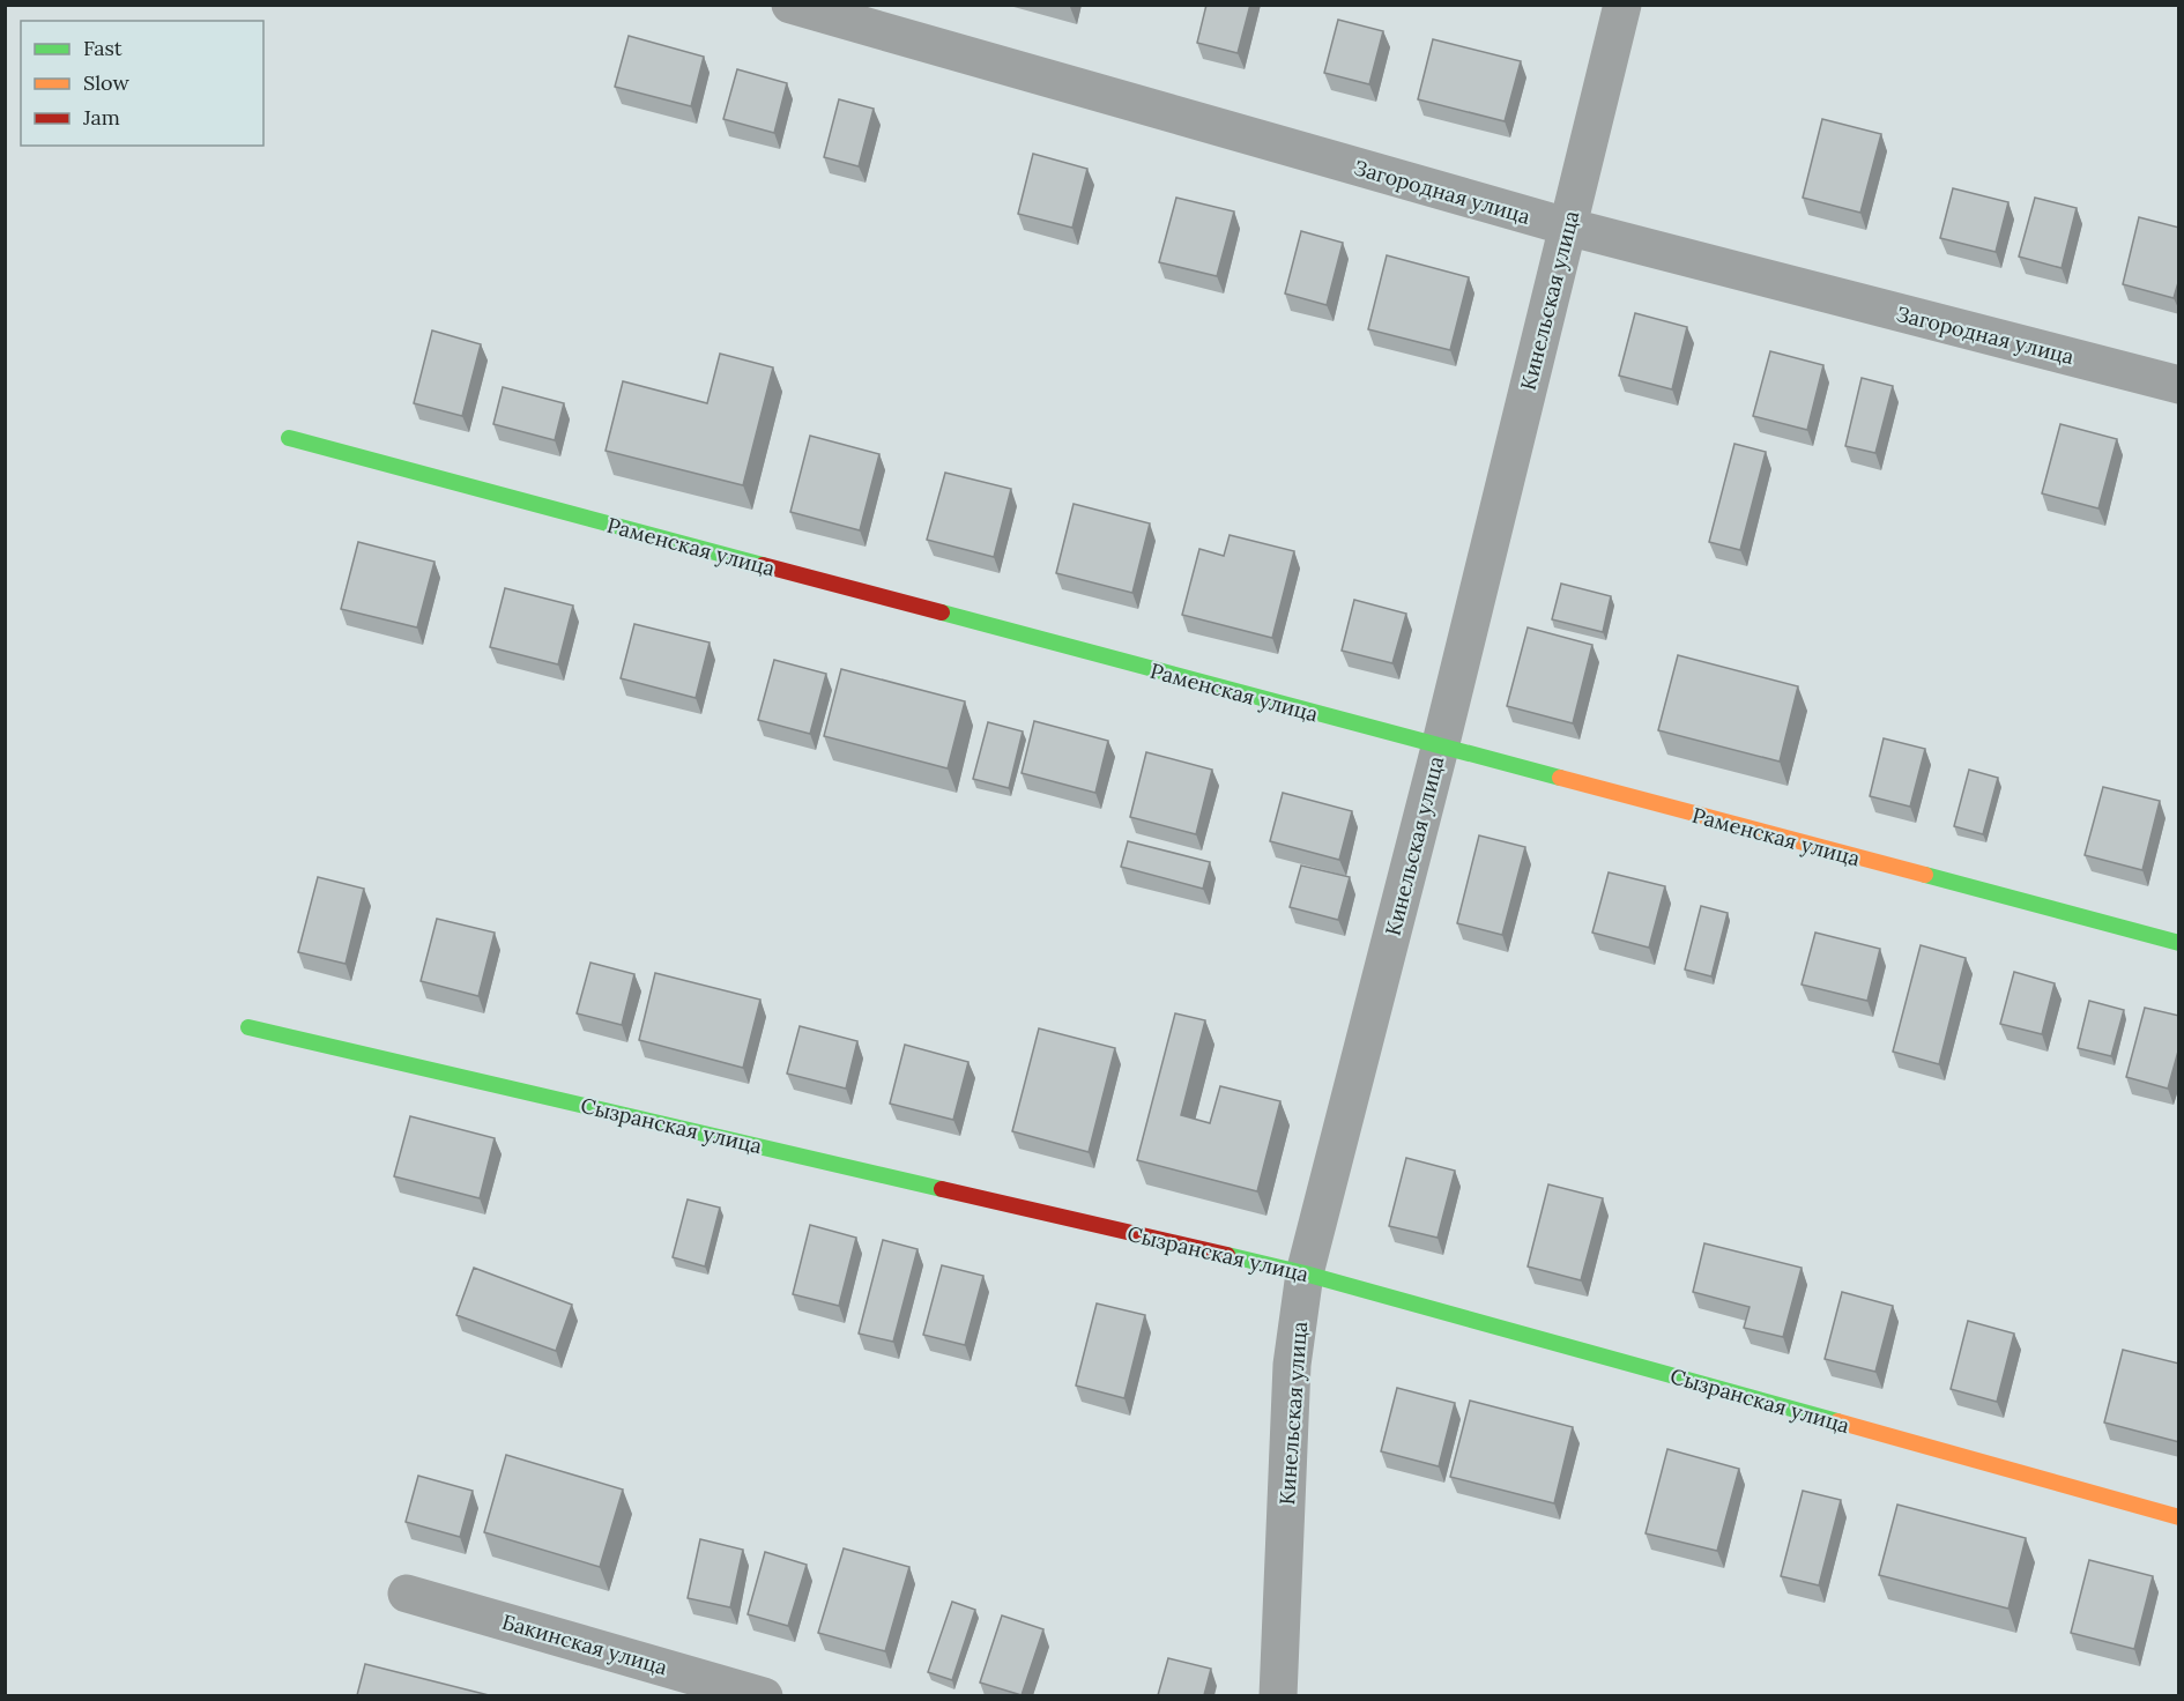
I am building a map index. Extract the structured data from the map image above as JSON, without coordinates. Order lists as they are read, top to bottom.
{
  "streets": {
    "street": [
      "Загородная улица",
      "Кинельская улица",
      "Раменская улица",
      "Сызранская улица",
      "Бакинская улица"
    ]
  },
  "crossings": [
    ["Загородная улица", "Кинельская улица"],
    ["Кинельская улица", "Раменская улица"],
    ["Кинельская улица", "Сызранская улица"]
  ],
  "legend": ["Fast", "Slow", "Jam"]
}
